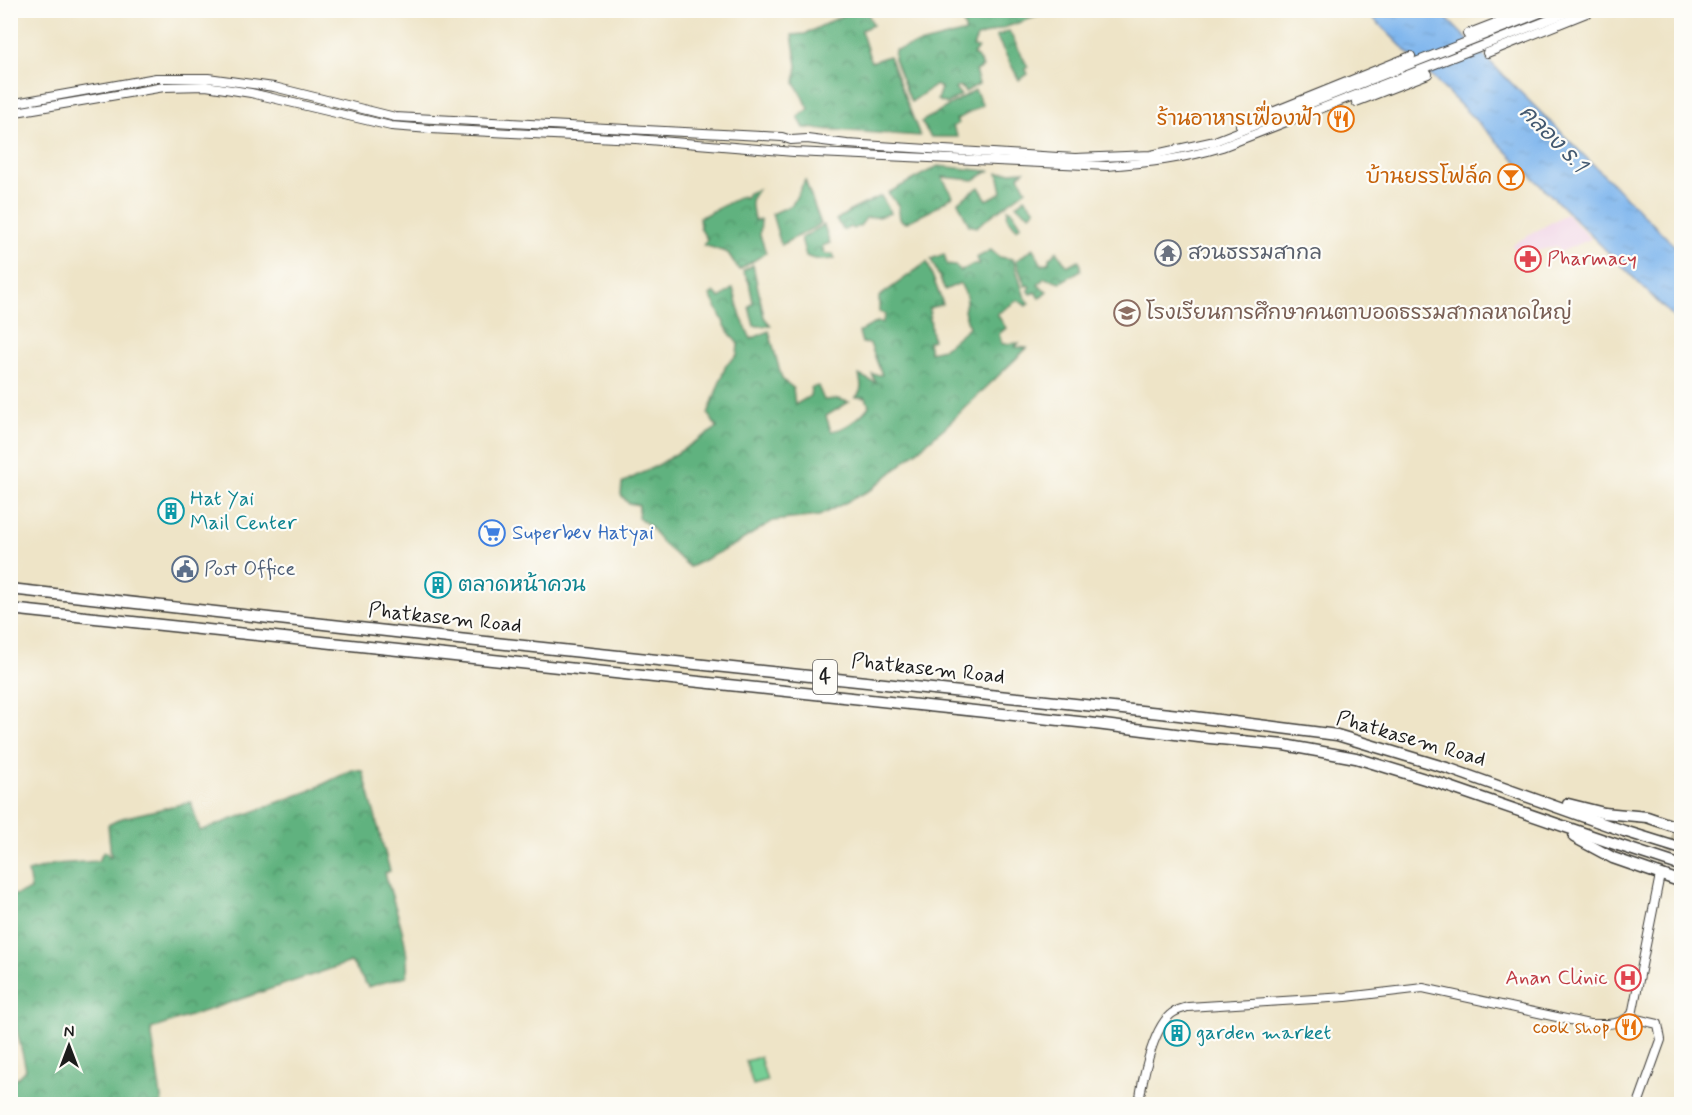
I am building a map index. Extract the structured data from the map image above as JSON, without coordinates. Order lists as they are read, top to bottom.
{
  "streets": {
    "highway": ["Phatkasem Road", "4"]
  },
  "water": ["คลอง ร.1"],
  "places": {
    "restaurant": ["ร้านอาหารเฟื่องฟ้า", "cook shop"],
    "bar": ["บ้านยรรโฟล์ค"],
    "temple": ["สวนธรรมสากล"],
    "pharmacy": ["Pharmacy"],
    "school or university": ["โรงเรียนการศึกษาคนตาบอดธรรมสากลหาดใหญ่"],
    "building": ["Hat Yai Mail Center", "ตลาดหน้าควน", "garden market"],
    "supermarket": ["Superbev Hatyai"],
    "public building": ["Post Office"],
    "hospital": ["Anan Clinic"]
  },
  "north": "top"
}
